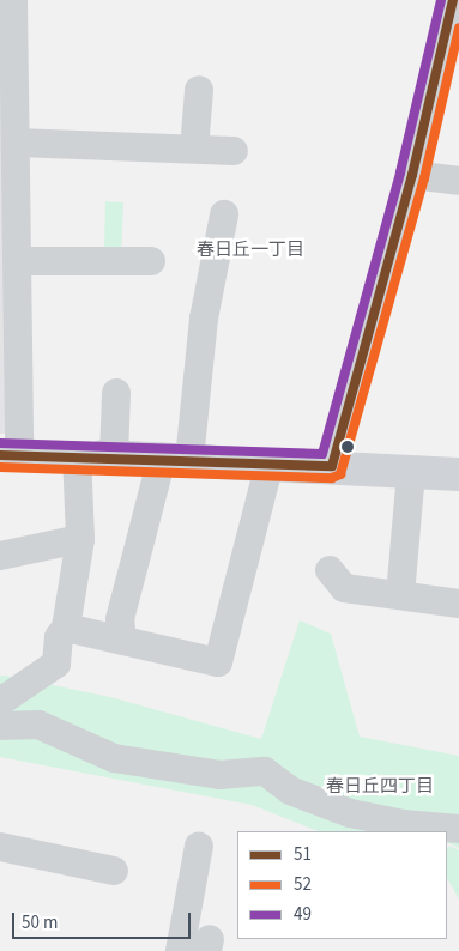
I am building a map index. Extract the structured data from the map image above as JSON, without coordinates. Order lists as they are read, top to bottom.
{
  "districts": ["春日丘一丁目", "春日丘四丁目"],
  "lines": ["transit line 51", "transit line 49", "transit line 52"],
  "legend": ["51", "52", "49"],
  "scale_bar": "50 m"
}
